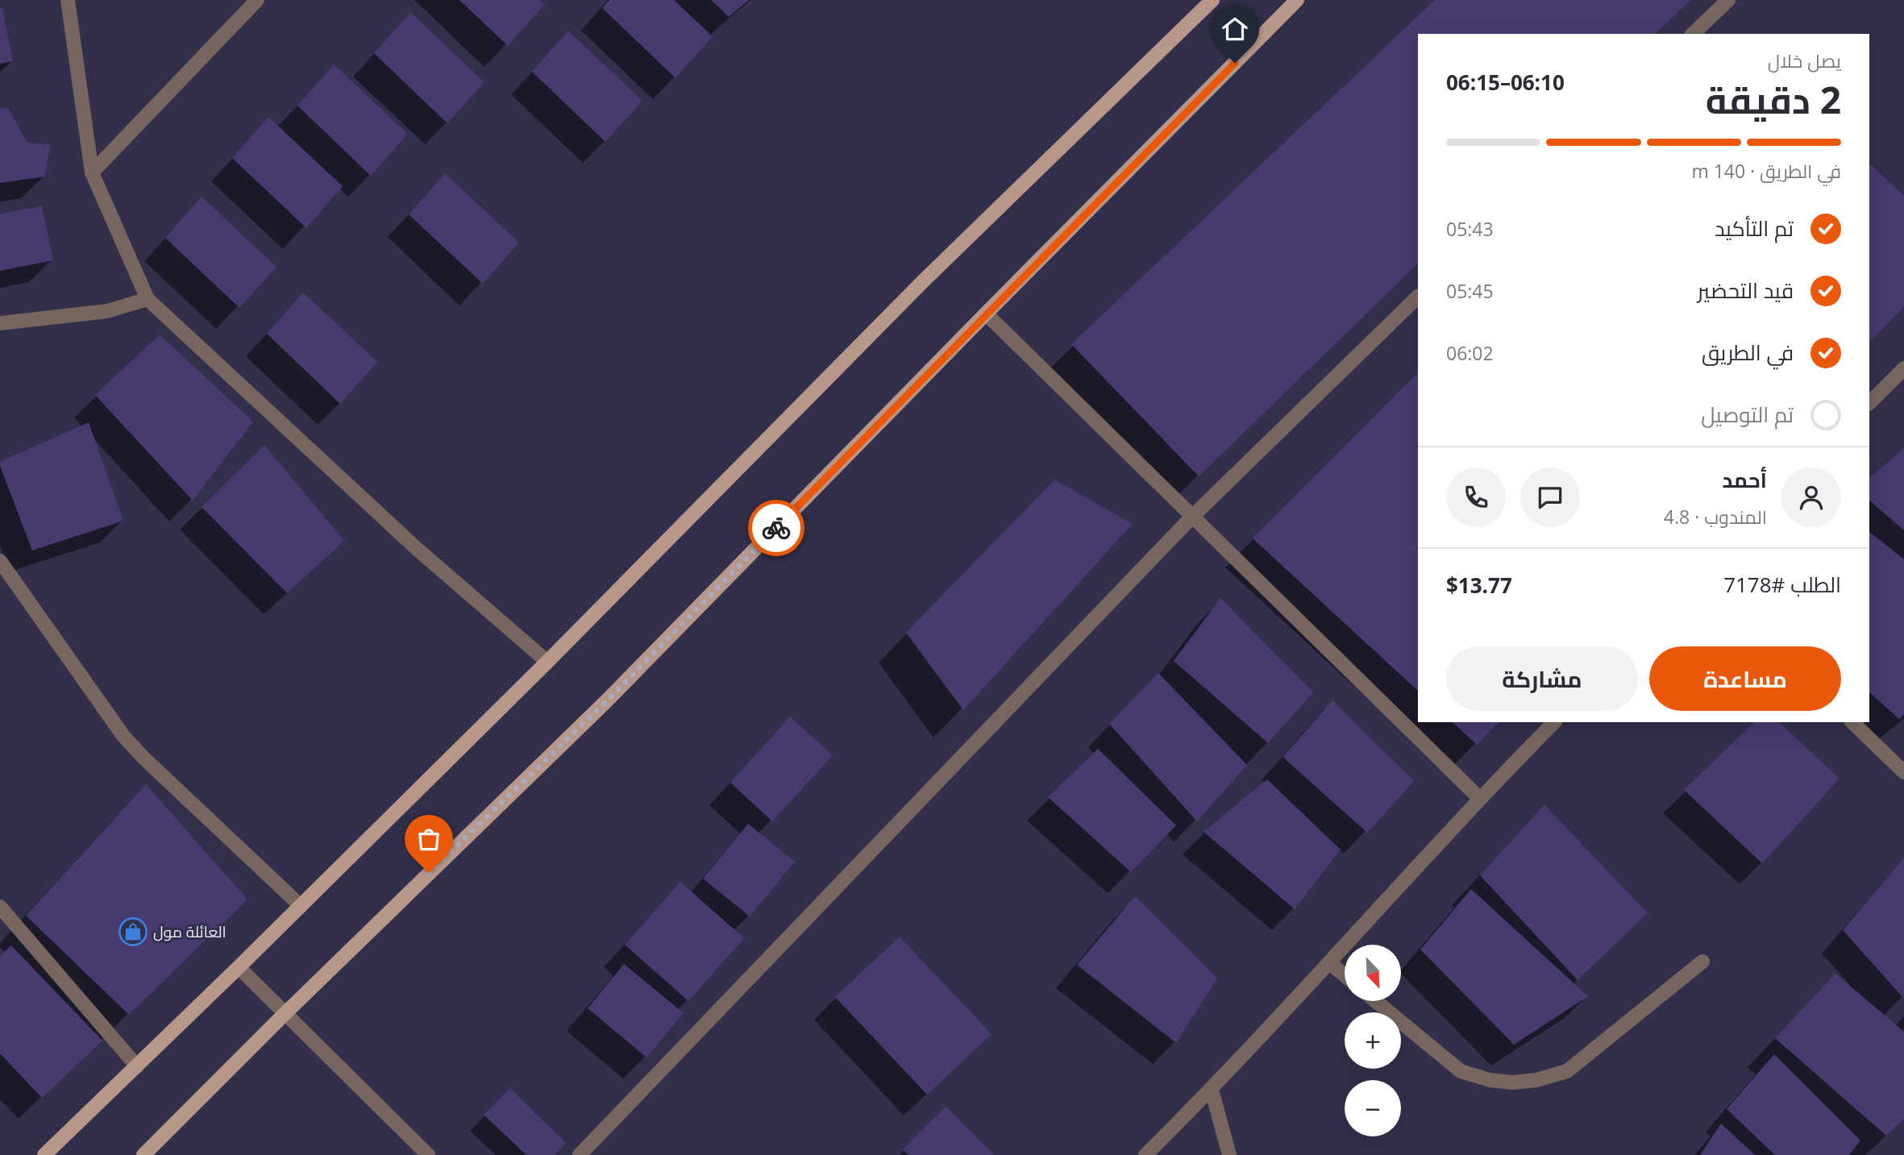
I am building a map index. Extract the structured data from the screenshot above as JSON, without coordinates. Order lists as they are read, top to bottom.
{
  "places": {
    "shop": ["العائلة مول"]
  },
  "north": "bottom right",
  "page": {
    "heading": ["2 دقيقة", "يصل خلال", "06:10–06:15"],
    "panel": [
      "أحمد",
      "المندوب · 4.8",
      "الطلب #7178",
      "$13.77"
    ],
    "bar": "في الطريق · 140 m",
    "list": [
      ["تم التأكيد", "05:43"],
      ["قيد التحضير", "05:45"],
      ["في الطريق", "06:02"],
      "تم التوصيل"
    ],
    "buttons": ["مساعدة", "مشاركة"],
    "map_buttons": ["+", "−"]
  }
}
